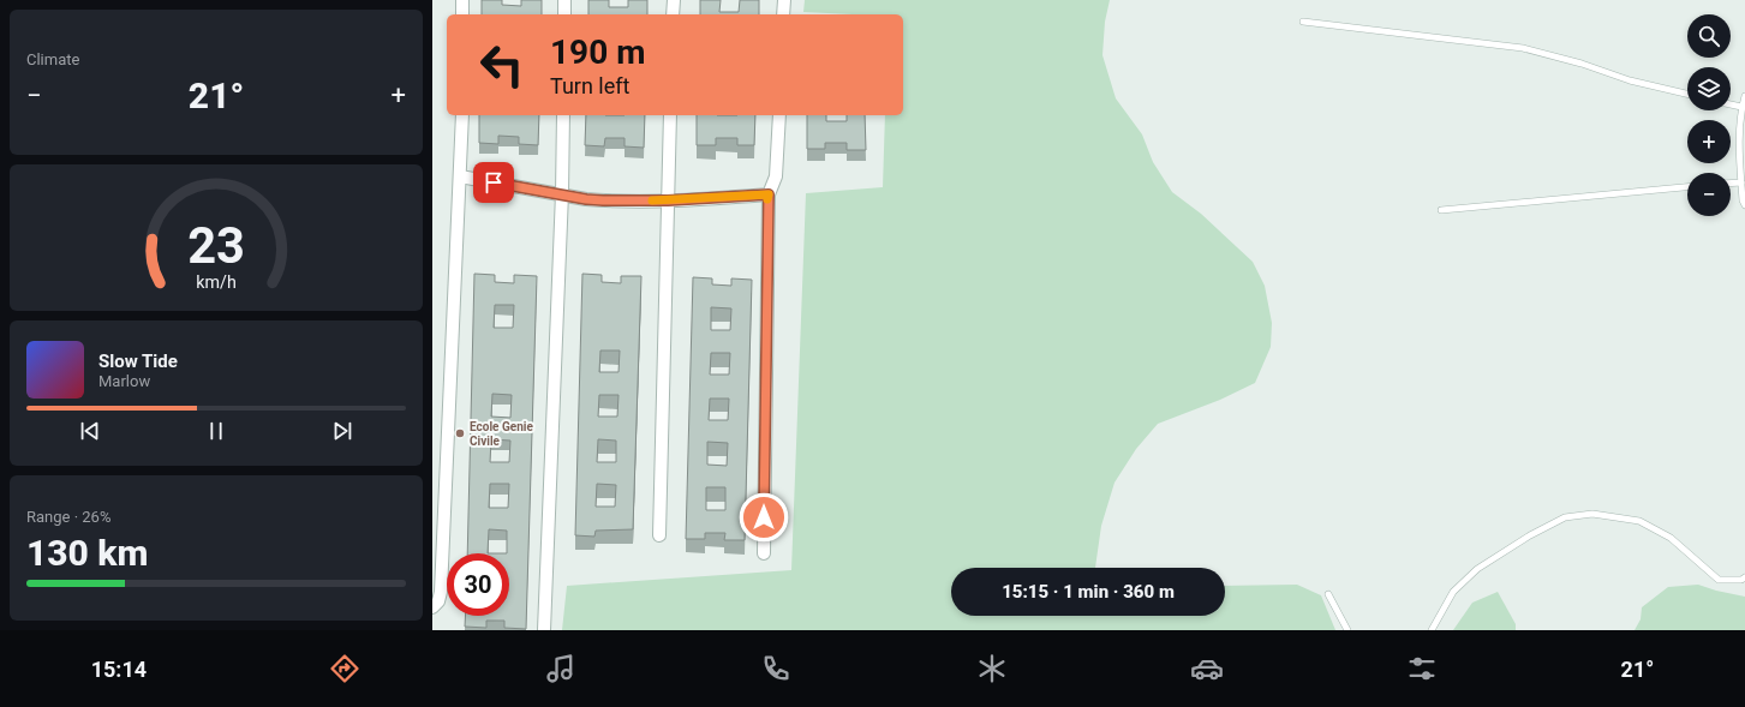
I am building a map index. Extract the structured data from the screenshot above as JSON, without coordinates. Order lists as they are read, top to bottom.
{
  "places": ["Ecole Genie Civile"],
  "page": {
    "tile": [
      "Climate",
      ["Range · 26%", "130 km"]
    ],
    "map_buttons": ["+", "−"],
    "turn": ["190 m", "Turn left"],
    "heat": ["−", "21°", "+"],
    "song": ["Slow Tide", "Marlow"],
    "limit": "30",
    "trip": "15:15 · 1 min · 360 m",
    "tabs": ["15:14", "21°"],
    "gauge": ["23", "km/h"]
  }
}
